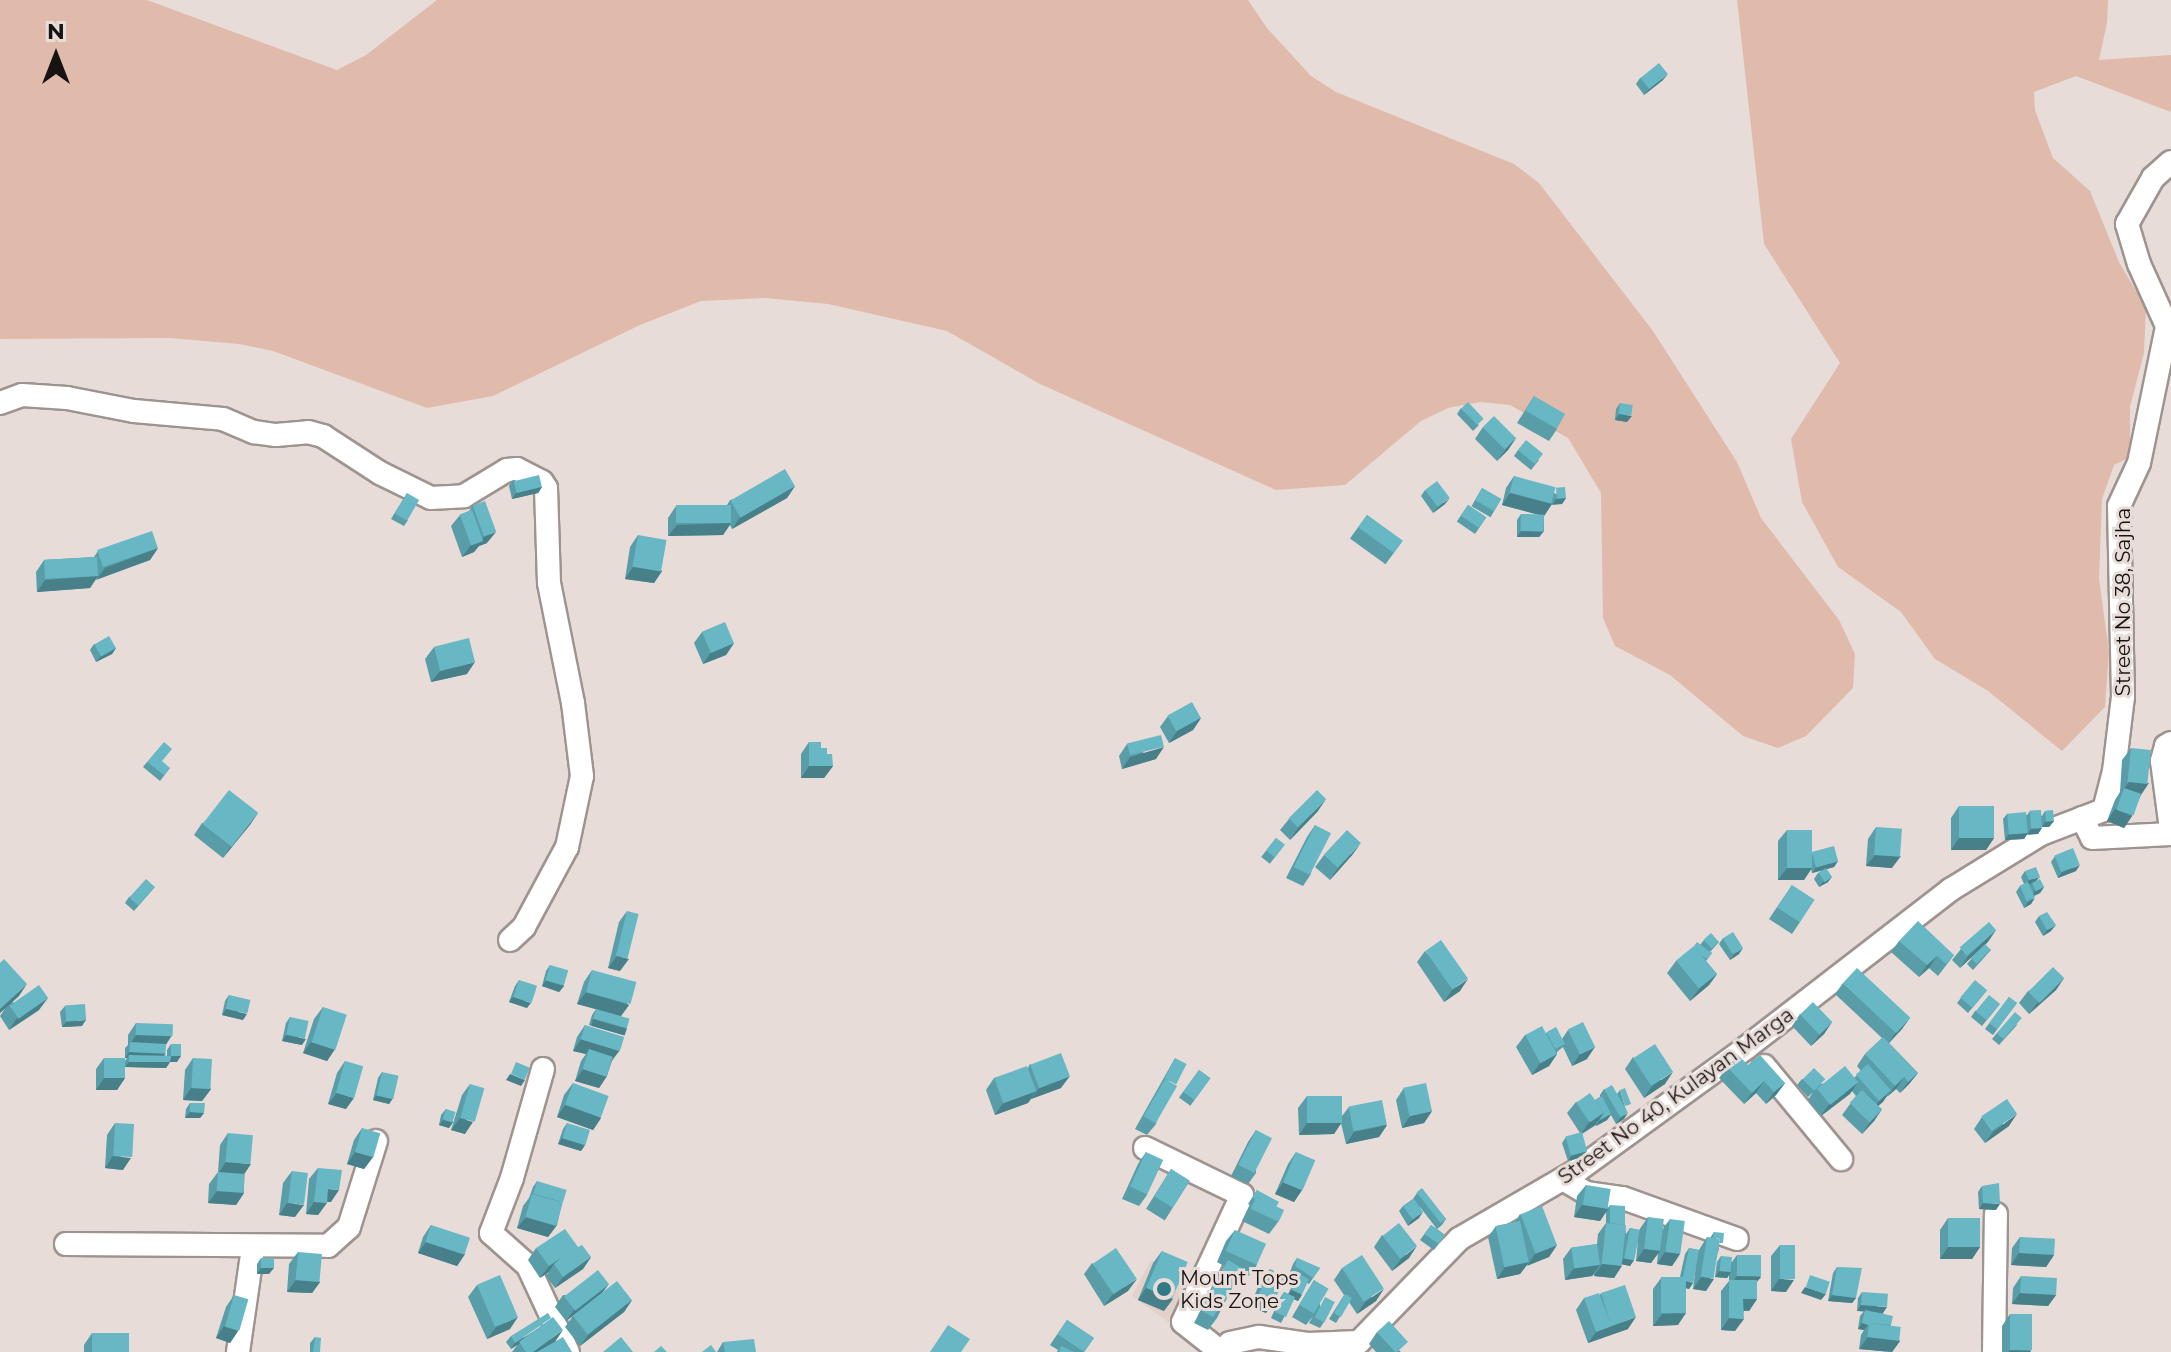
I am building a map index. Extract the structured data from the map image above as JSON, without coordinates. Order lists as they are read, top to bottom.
{
  "streets": {
    "street": ["Street No 38, Sajha", "Street No 40, Kulayan Marga"]
  },
  "crossings": [
    ["Street No 38, Sajha", "Street No 40, Kulayan Marga"]
  ],
  "places": ["Mount Tops Kids Zone"],
  "north": "top"
}
